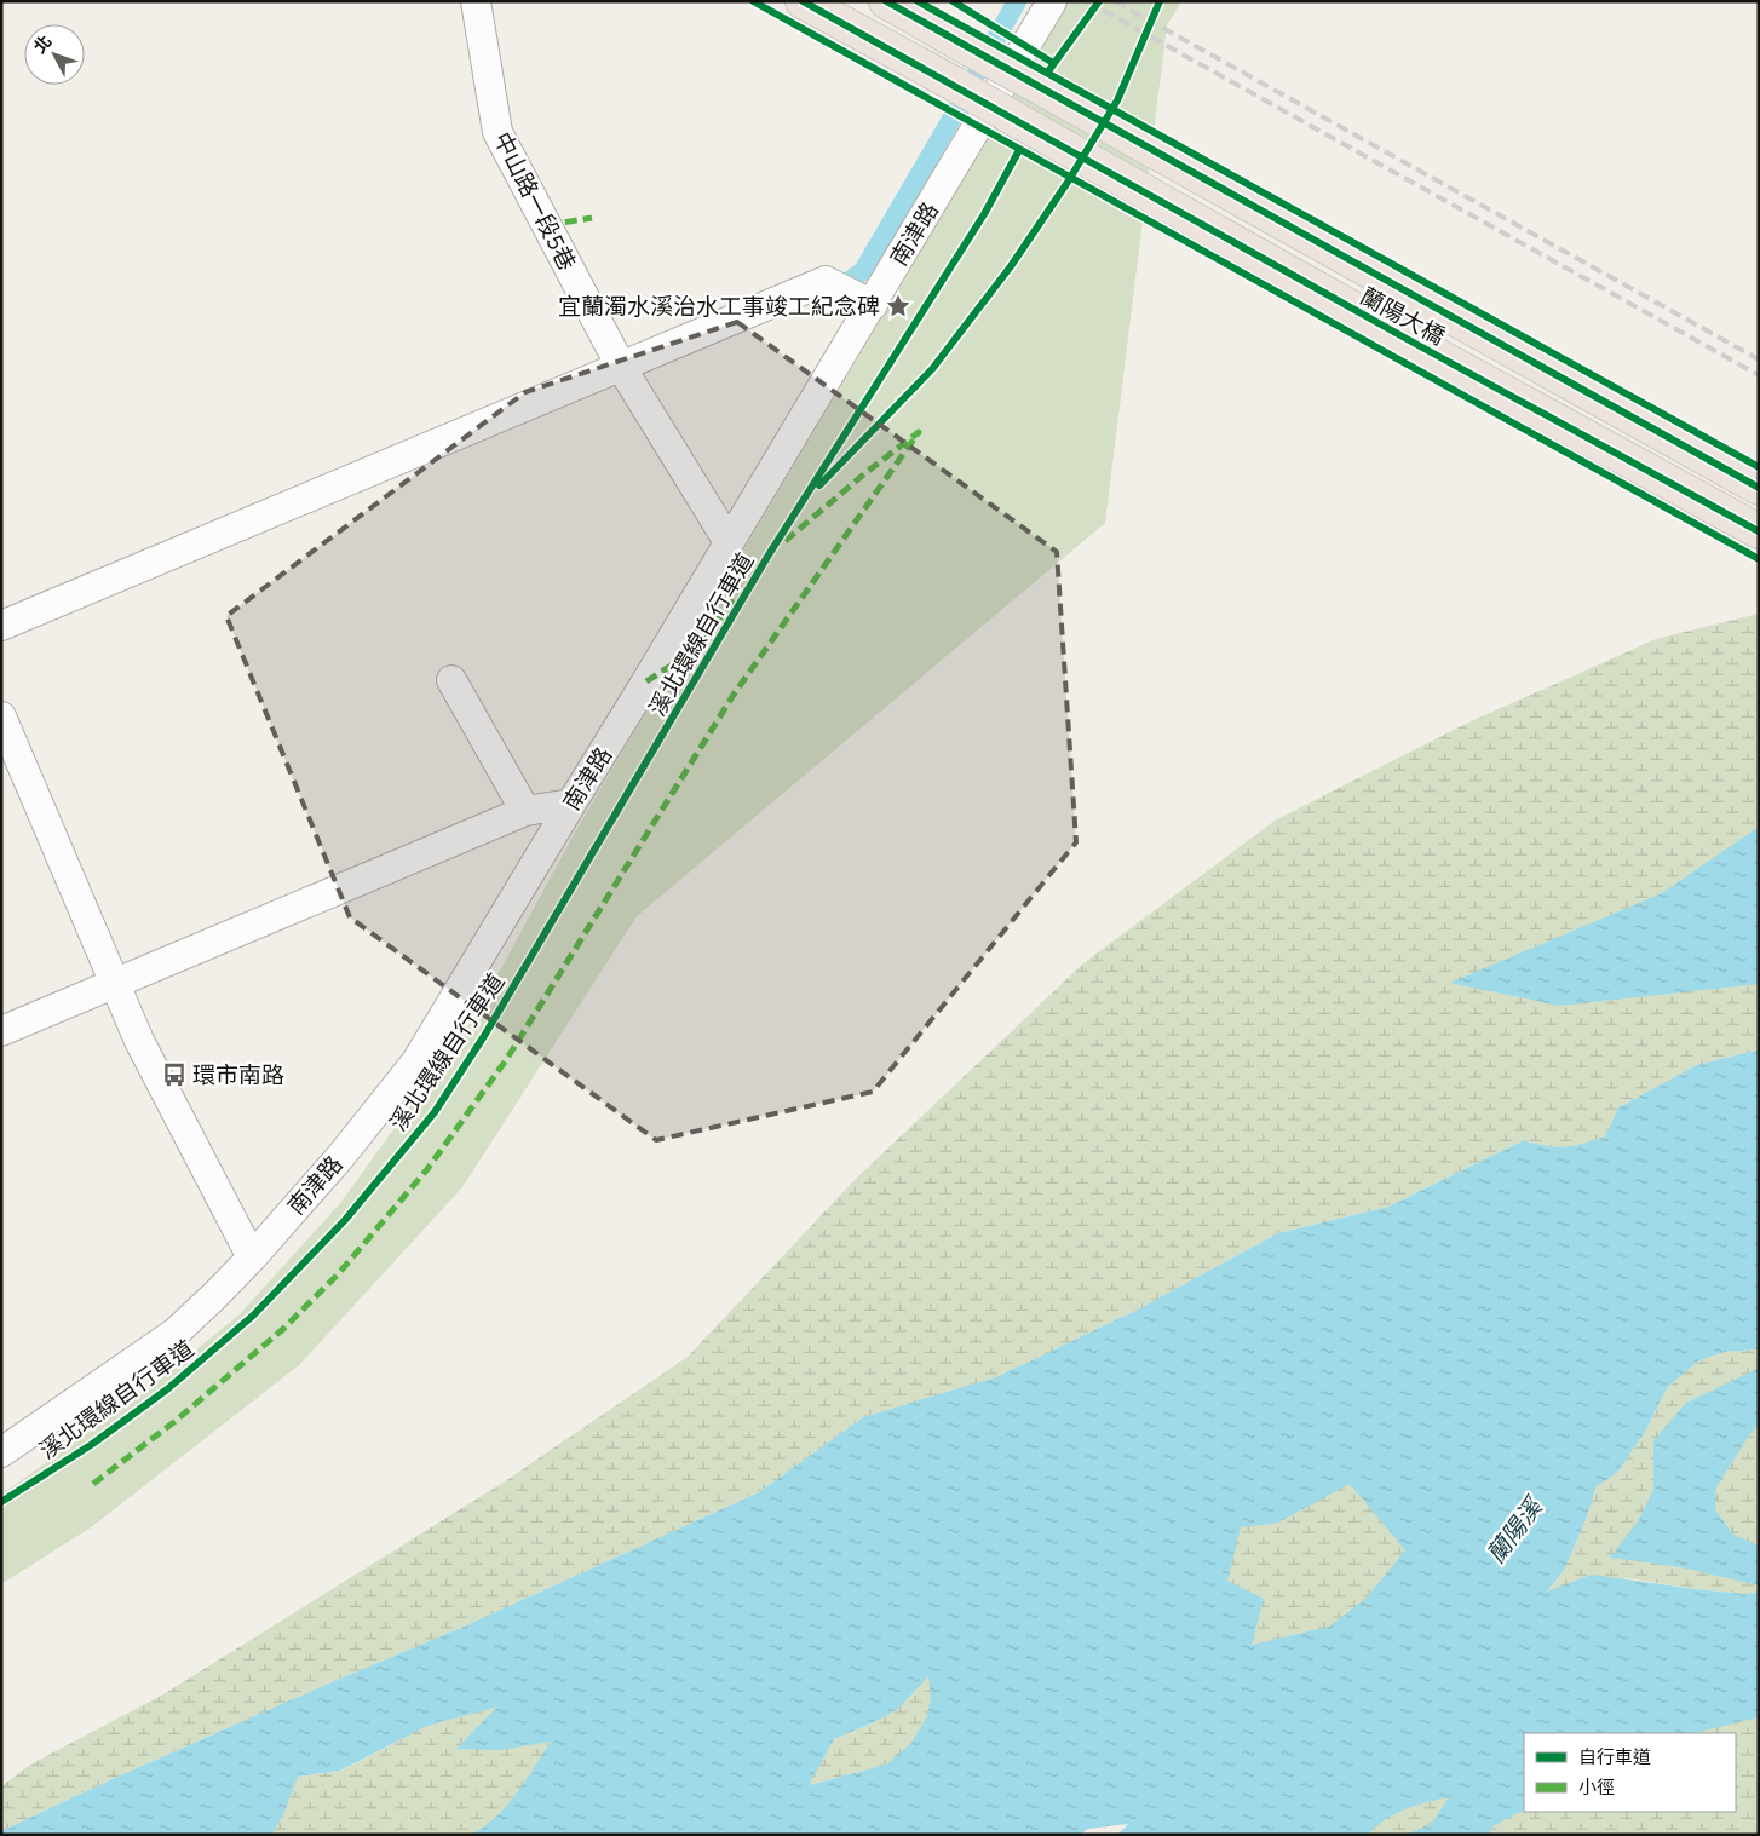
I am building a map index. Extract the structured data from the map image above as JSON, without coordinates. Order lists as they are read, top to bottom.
{
  "streets": {
    "main road": ["蘭陽大橋"],
    "street": ["中山路一段5巷", "南津路"],
    "cycle path": ["溪北環線自行車道"]
  },
  "crossings": [
    ["中山路一段5巷", "南津路"]
  ],
  "water": ["蘭陽溪"],
  "places": {
    "place": ["宜蘭濁水溪治水工事竣工紀念碑"],
    "bus stop": ["環市南路"]
  },
  "legend": ["自行車道", "小徑"],
  "north": "top left"
}
